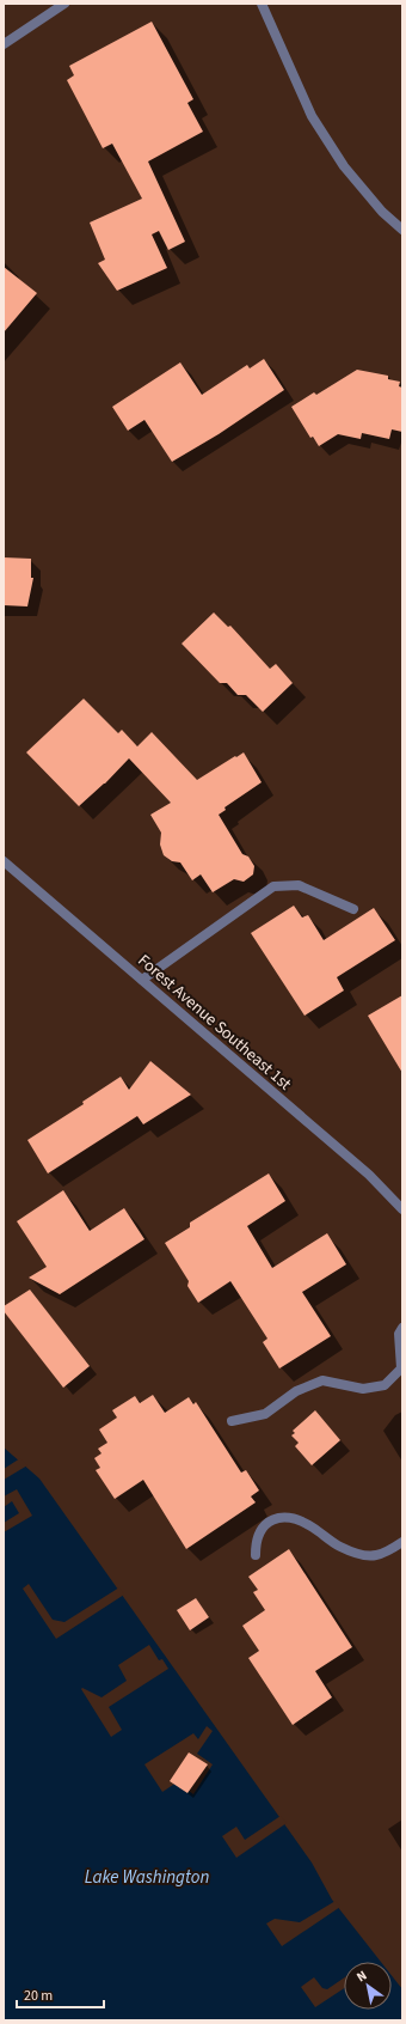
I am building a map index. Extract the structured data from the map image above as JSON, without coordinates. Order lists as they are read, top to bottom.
{
  "streets": {
    "street": ["Forest Avenue Southeast 1st"]
  },
  "water": ["Lake Washington"],
  "scale_bar": "20 m",
  "north": "top left"
}
